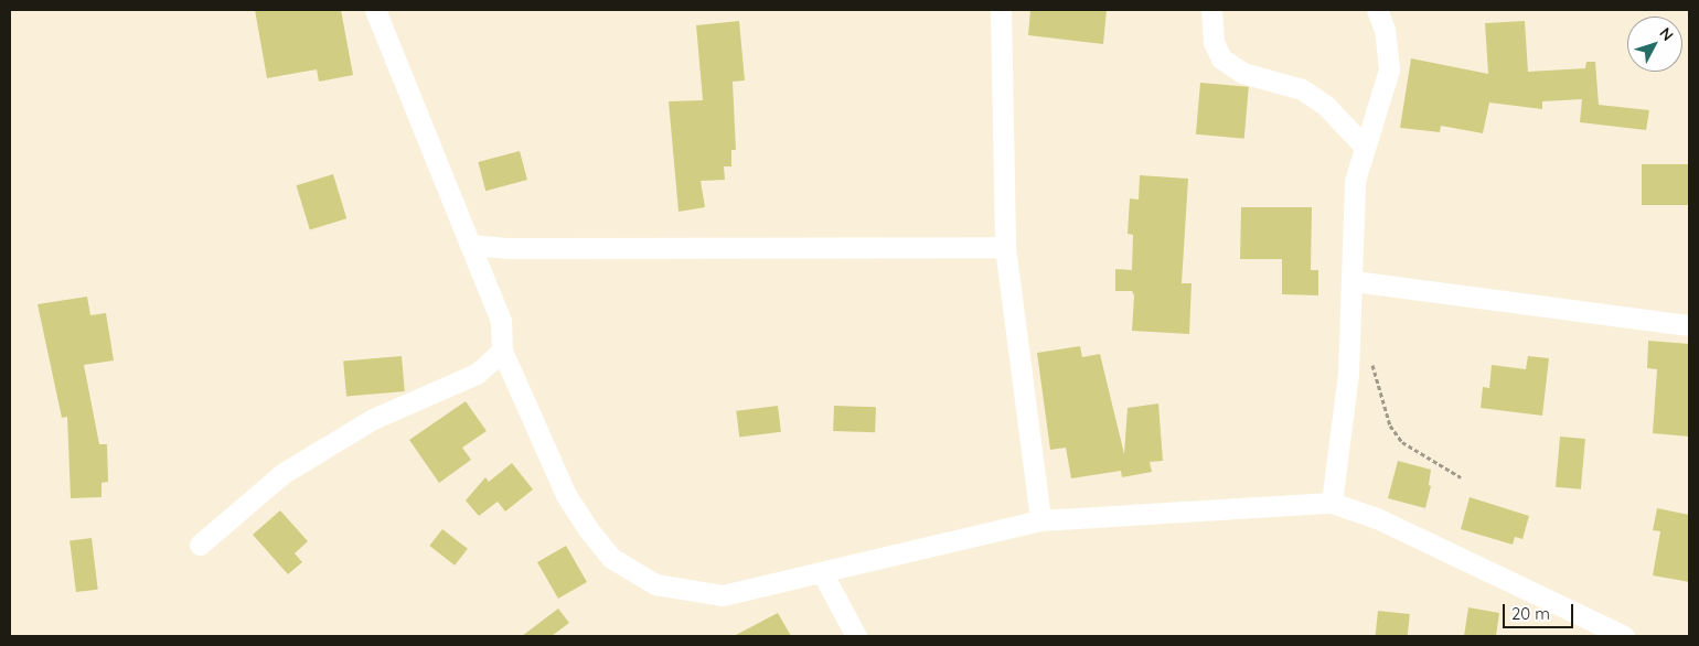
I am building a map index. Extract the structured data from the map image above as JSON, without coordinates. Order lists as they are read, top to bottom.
{
  "scale_bar": "20 m",
  "north": "top right"
}
